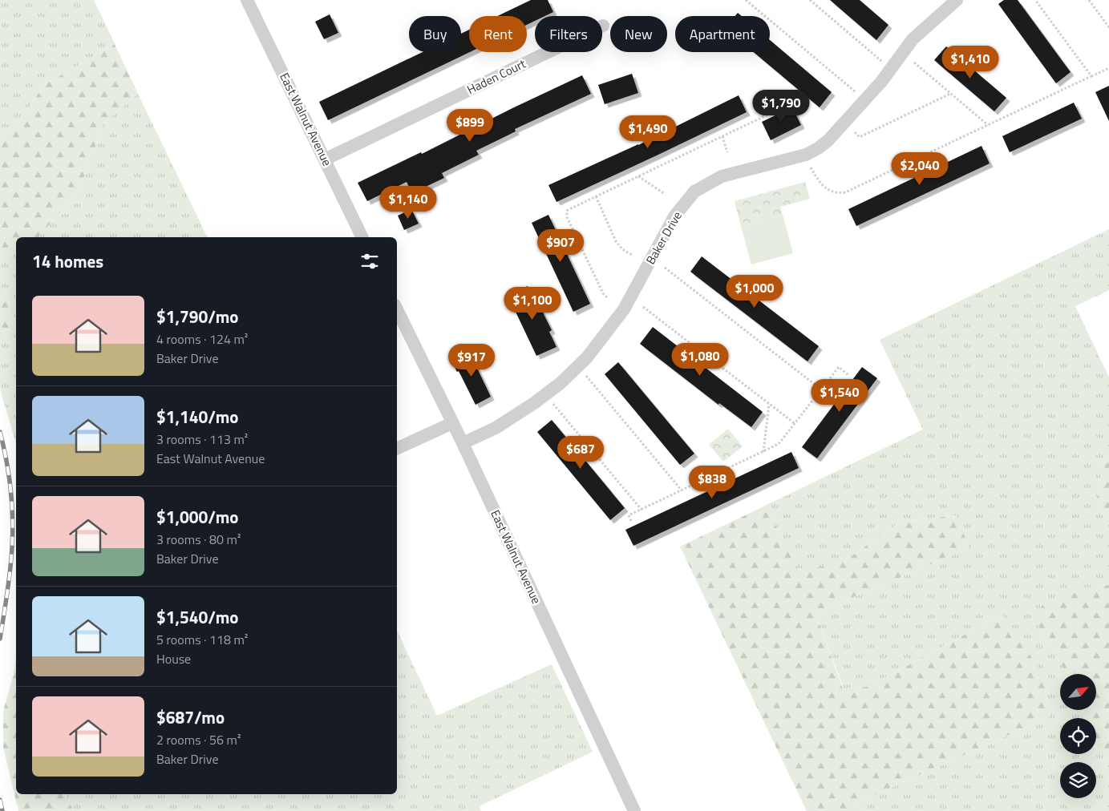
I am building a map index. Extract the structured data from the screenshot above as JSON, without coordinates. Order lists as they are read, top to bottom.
{
  "streets": {
    "street": ["Haden Court", "East Walnut Avenue", "Baker Drive"]
  },
  "crossings": [
    ["Haden Court", "East Walnut Avenue"],
    ["East Walnut Avenue", "Baker Drive"]
  ],
  "north": "top right",
  "page": {
    "chip": [
      "Buy",
      "Rent",
      "Filters",
      "New",
      "Apartment"
    ],
    "price": [
      "$1,410",
      "$1,790",
      "$899",
      "$1,490",
      "$2,040",
      "$1,140",
      "$907",
      "$1,000",
      "$1,100",
      "$1,080",
      "$917",
      "$1,540",
      "$687",
      "$838"
    ],
    "heading": "14 homes",
    "list": [
      {
        "name": "$1,790/mo",
        "note": "4 rooms · 124 m² · Baker Drive"
      },
      {
        "name": "$1,140/mo",
        "note": "3 rooms · 113 m² · East Walnut Avenue"
      },
      {
        "name": "$1,000/mo",
        "note": "3 rooms · 80 m² · Baker Drive"
      },
      {
        "name": "$1,540/mo",
        "note": "5 rooms · 118 m² · House"
      },
      {
        "name": "$687/mo",
        "note": "2 rooms · 56 m² · Baker Drive"
      }
    ]
  }
}
